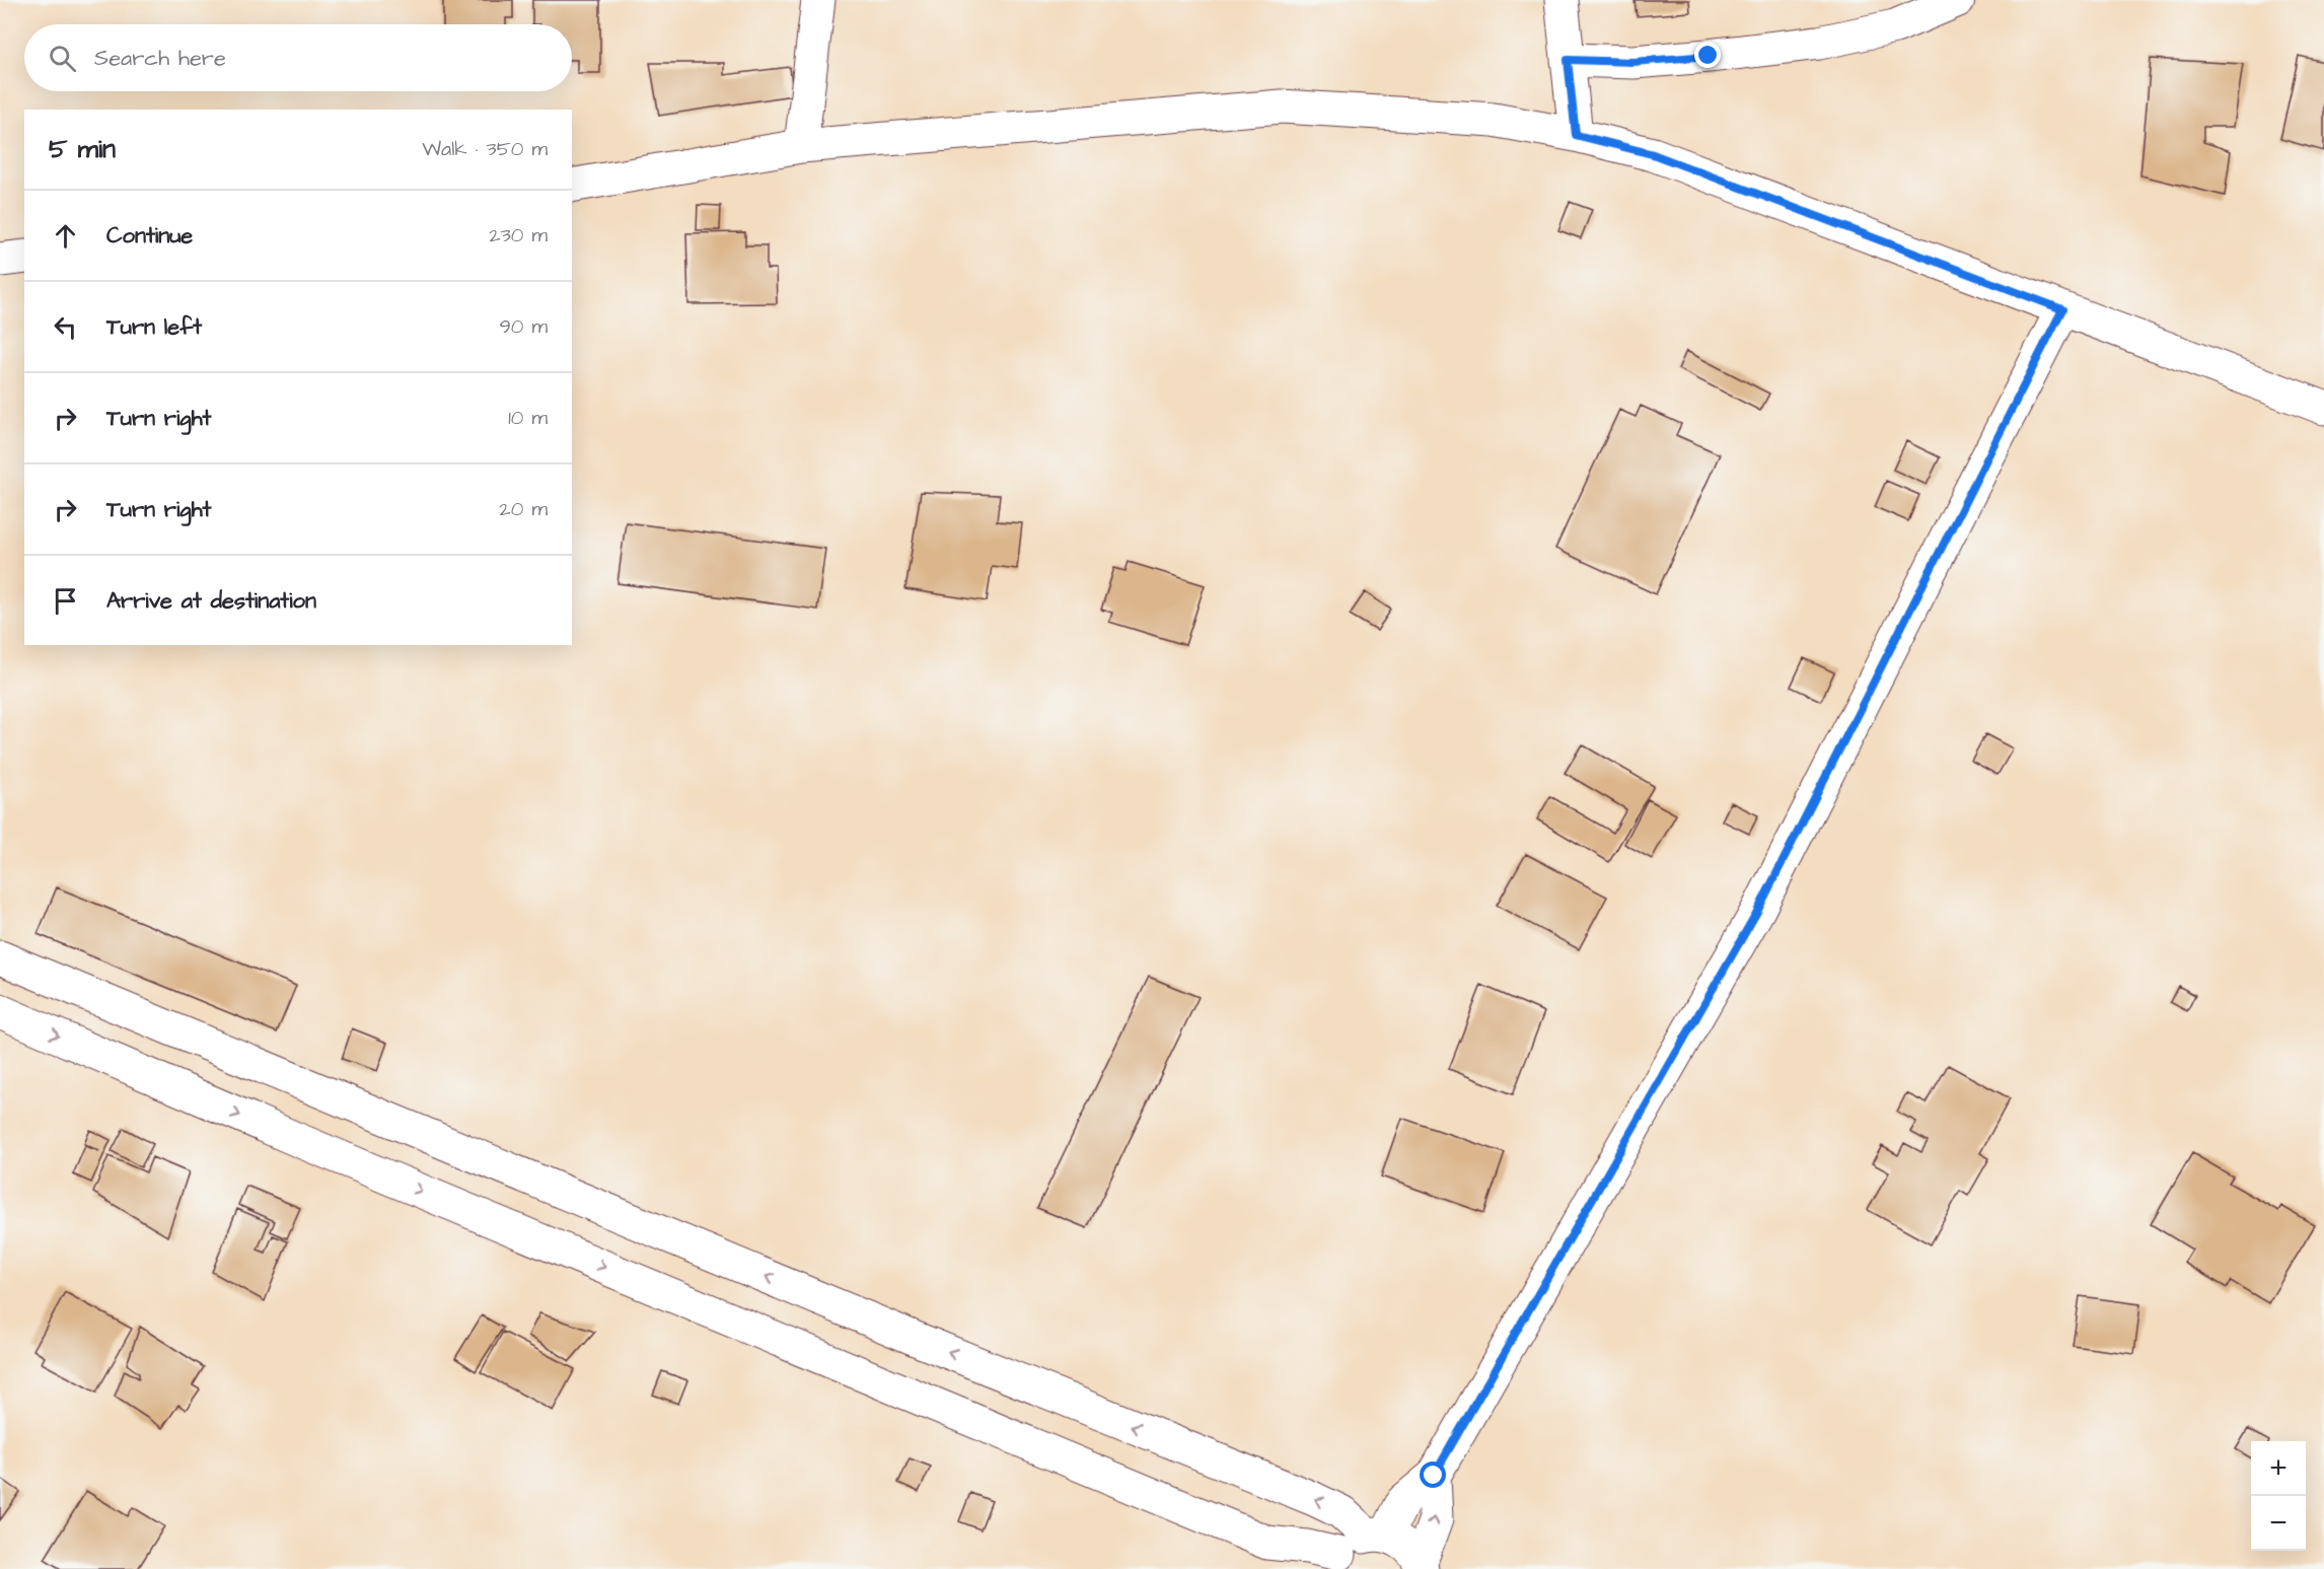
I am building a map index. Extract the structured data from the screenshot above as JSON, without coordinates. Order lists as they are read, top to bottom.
{
  "page": {
    "search": "Search here",
    "heading": ["5 min", "Walk · 350 m"],
    "list": [
      ["Continue", "230 m"],
      ["Turn left", "90 m"],
      ["Turn right", "10 m"],
      ["Turn right", "20 m"],
      "Arrive at destination"
    ],
    "map_buttons": ["+", "−"]
  }
}
